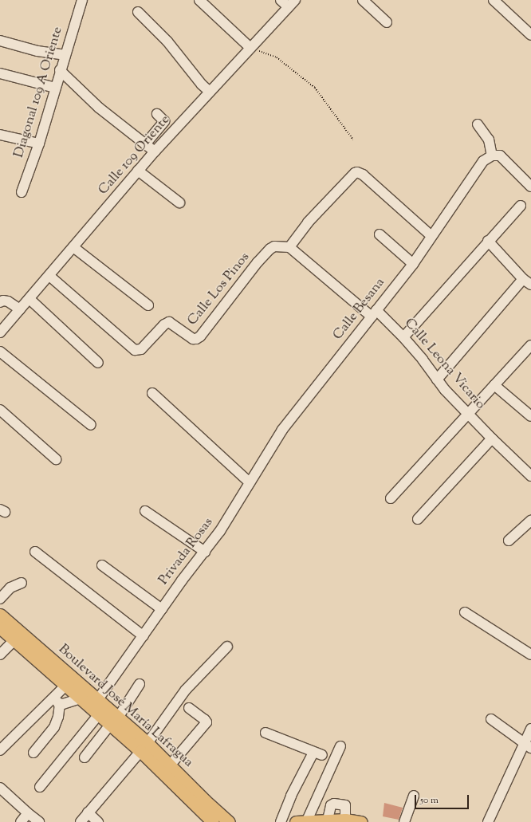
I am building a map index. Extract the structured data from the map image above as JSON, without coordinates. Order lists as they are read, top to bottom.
{
  "streets": {
    "main road": ["Boulevard José María Lafragua"],
    "street": [
      "Diagonal 109 A Oriente",
      "Calle 109 Oriente",
      "Calle Los Pinos",
      "Calle Besana",
      "Calle Leona Vicario",
      "Privada Rosas"
    ]
  },
  "crossings": [
    ["Calle 109 Oriente", "Calle Los Pinos"],
    ["Calle Los Pinos", "Calle Leona Vicario"],
    ["Calle Besana", "Calle Leona Vicario"],
    ["Calle Besana", "Privada Rosas"],
    ["Privada Rosas", "Boulevard José María Lafragua"]
  ],
  "scale_bar": "50 m"
}
